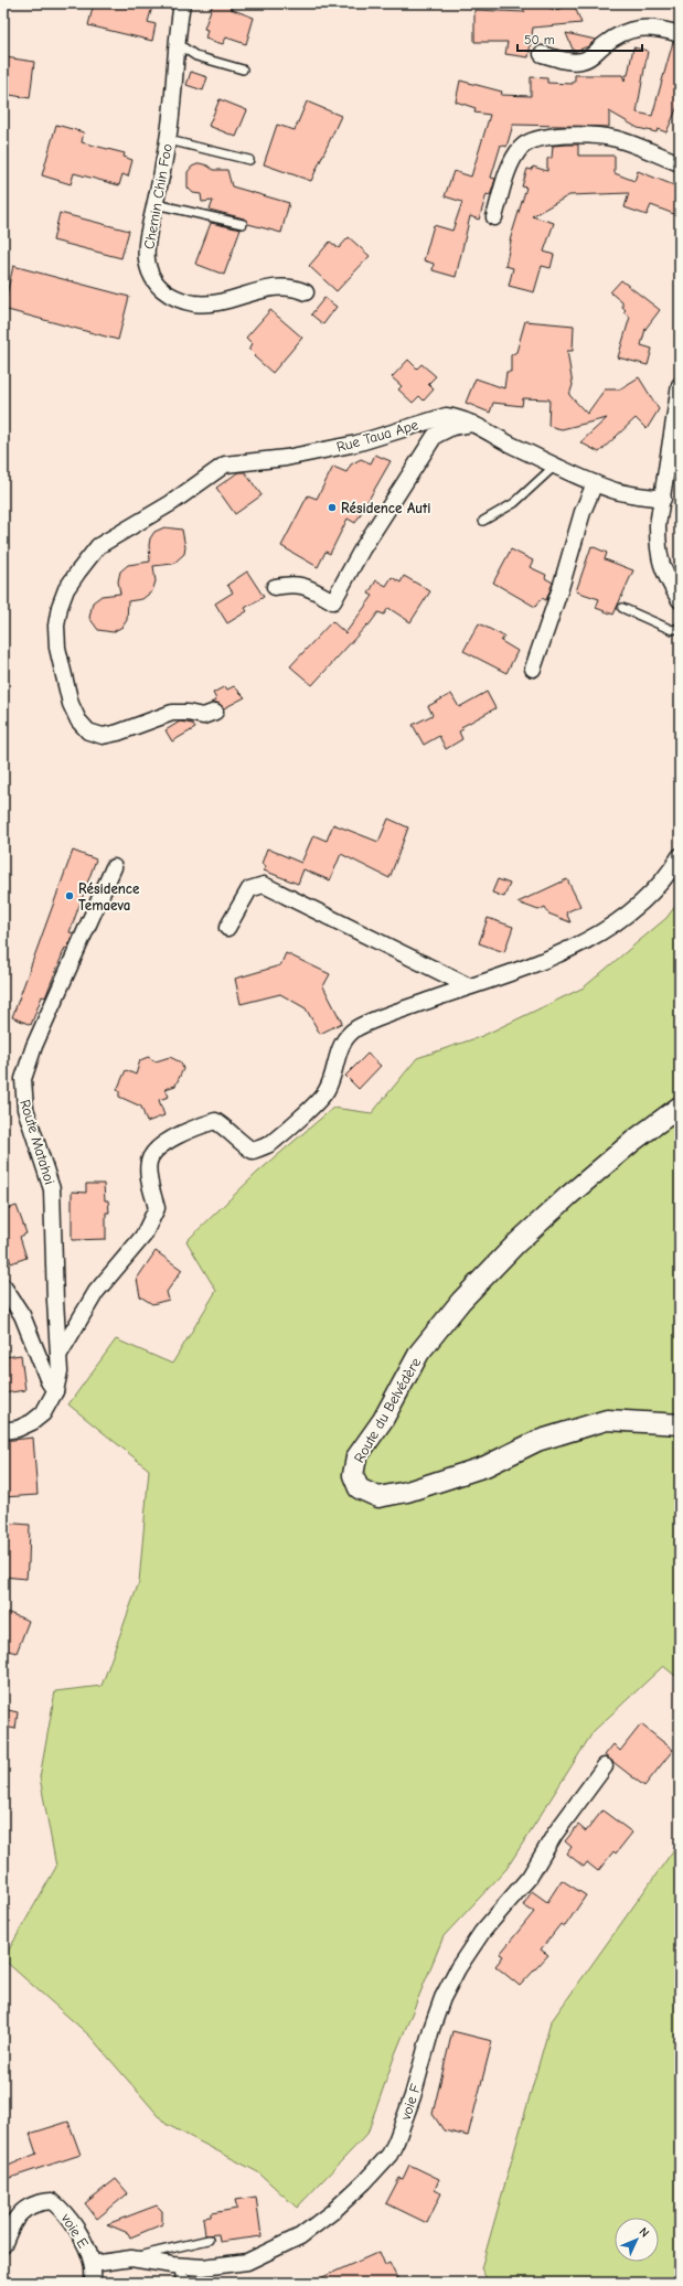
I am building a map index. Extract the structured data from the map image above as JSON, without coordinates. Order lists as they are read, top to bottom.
{
  "streets": {
    "street": [
      "Chemin Chin Foo",
      "Rue Taua Ape",
      "Route Matahoi",
      "Route du Belvédère",
      "voie F",
      "voie E"
    ]
  },
  "crossings": [
    ["voie F", "voie E"]
  ],
  "places": ["Résidence Auti", "Résidence Temaeva"],
  "scale_bar": "50 m",
  "north": "top right"
}
